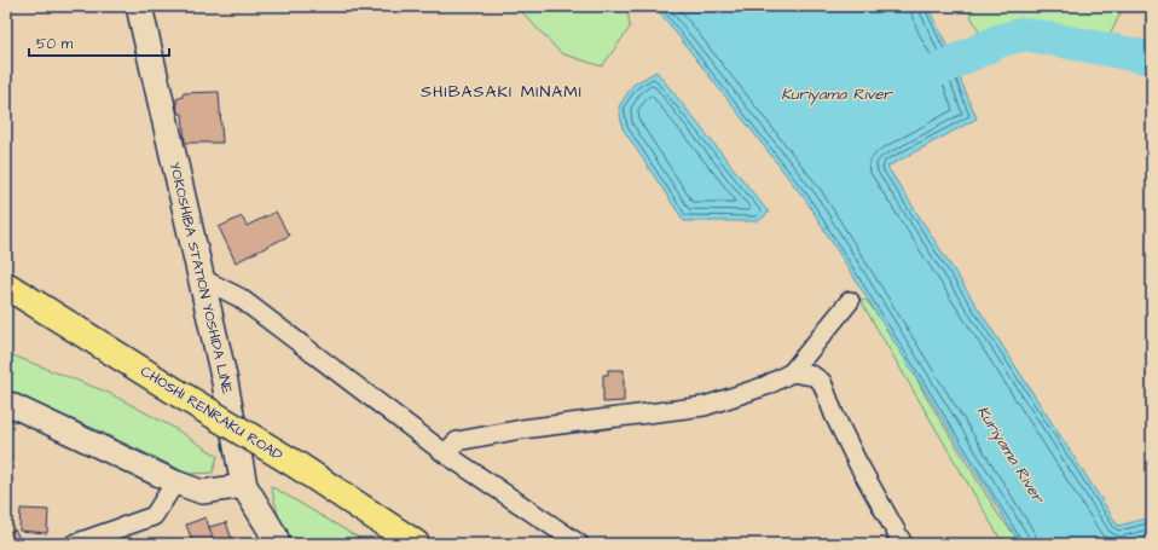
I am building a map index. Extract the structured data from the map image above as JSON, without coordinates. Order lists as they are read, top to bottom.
{
  "streets": {
    "highway": ["CHOSHI RENRAKU ROAD"],
    "main road": ["YOKOSHIBA STATION YOSHIDA LINE"]
  },
  "districts": ["SHIBASAKI MINAMI"],
  "water": ["Kuriyama River"],
  "scale_bar": "50 m"
}
